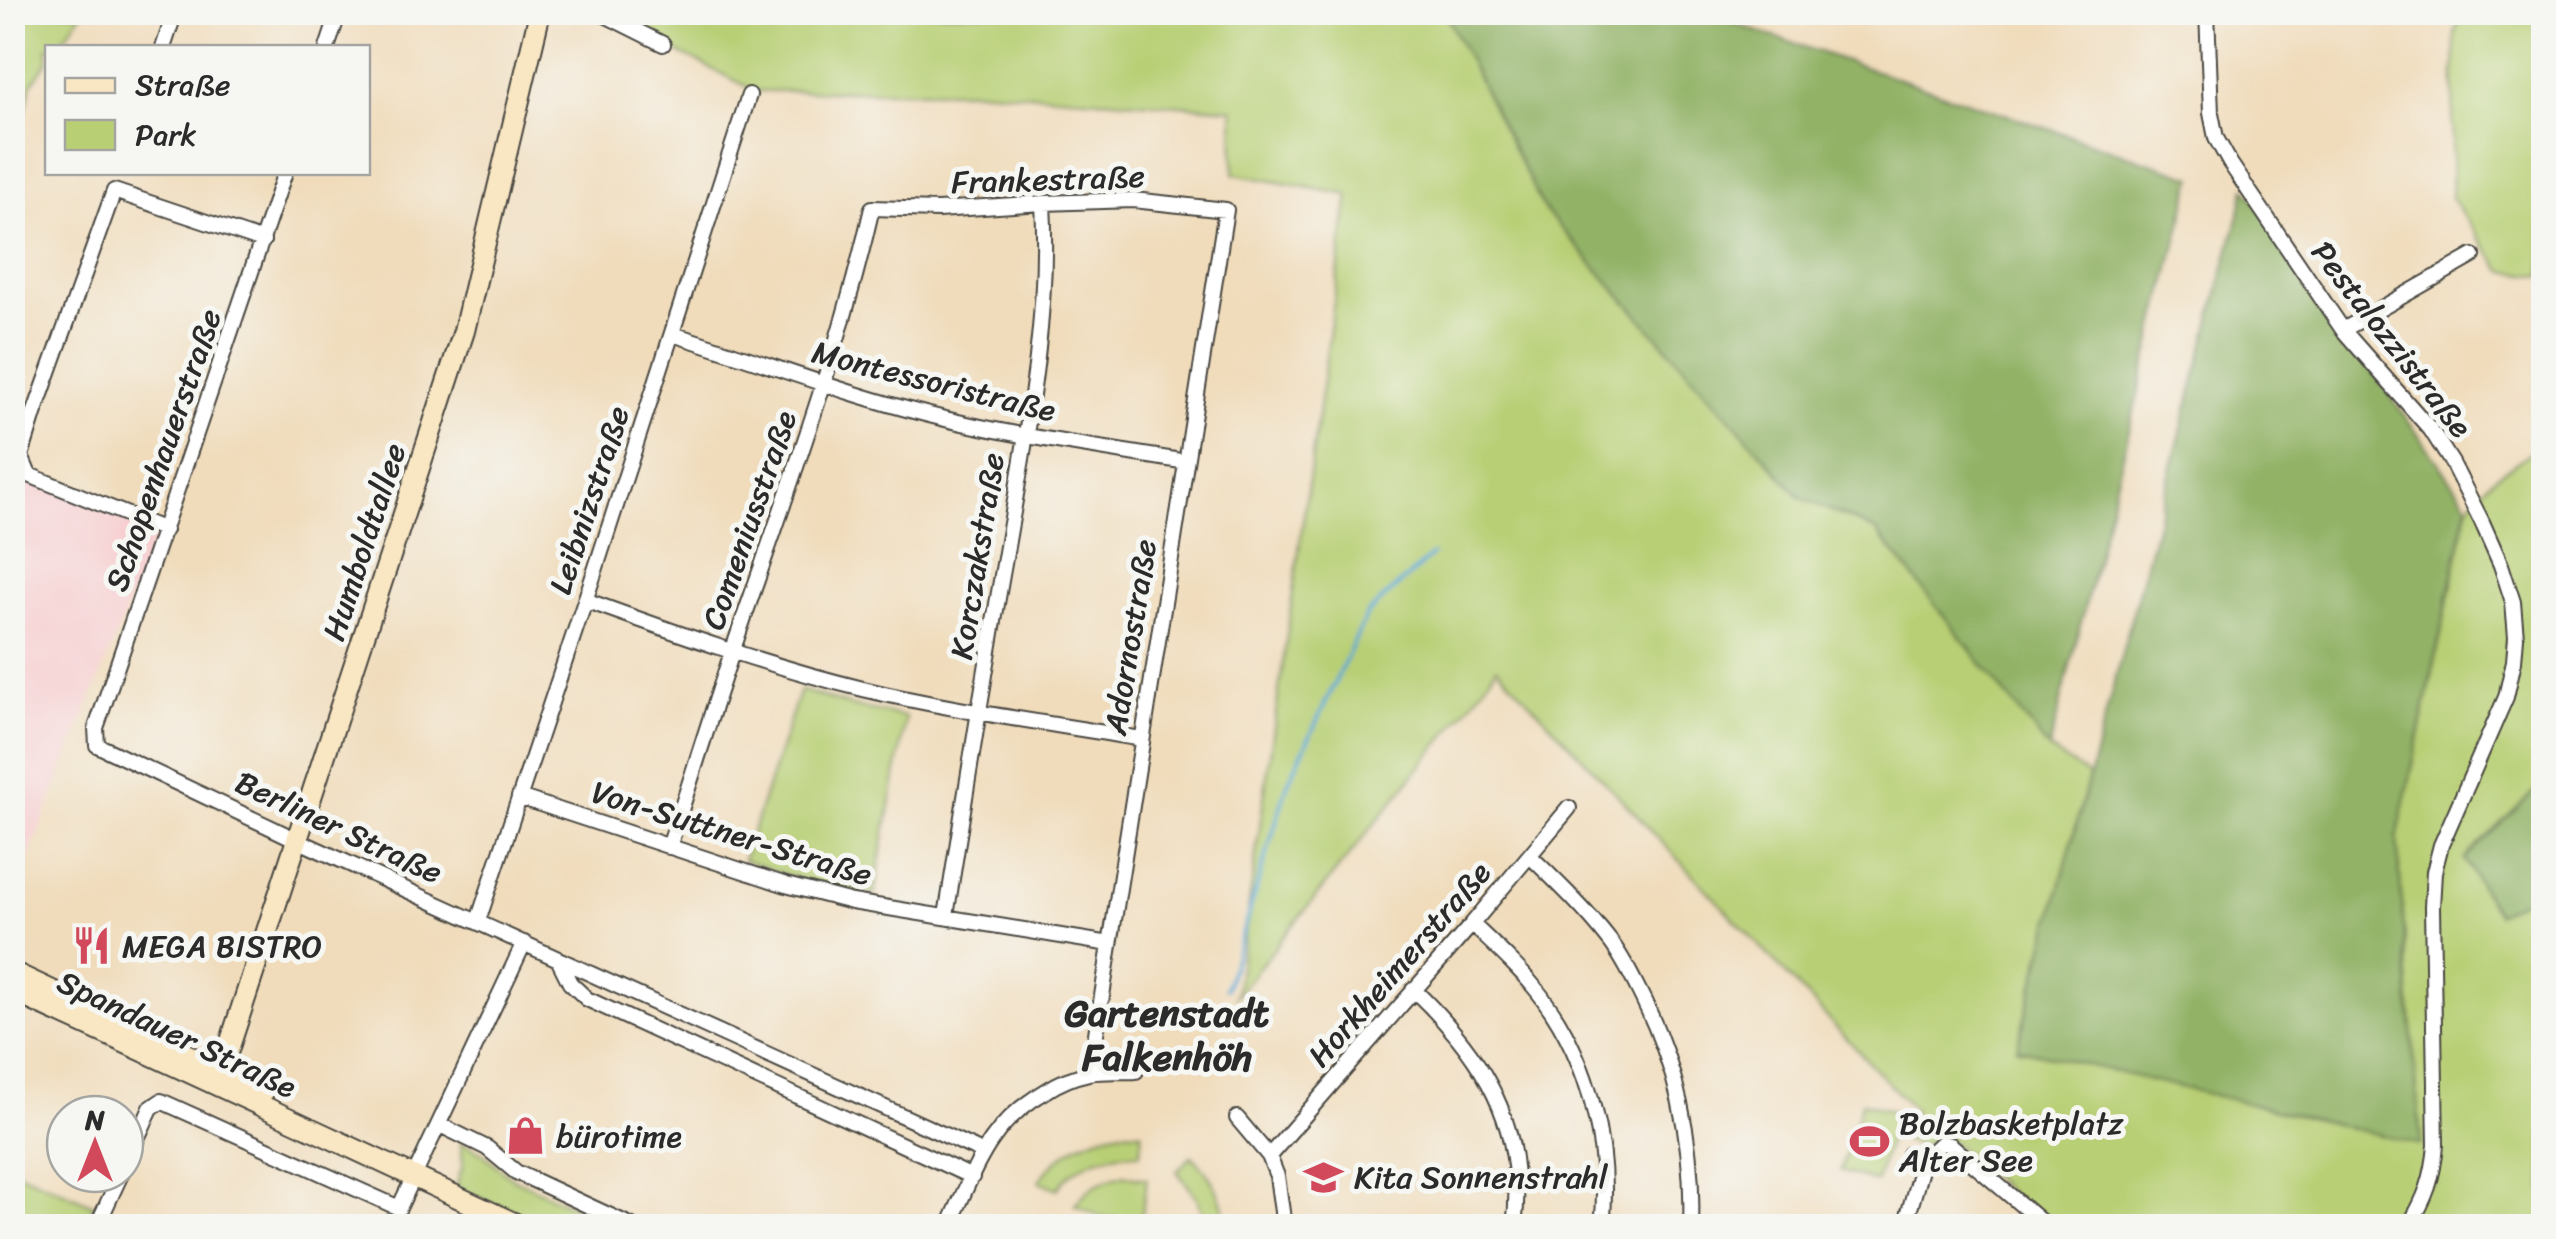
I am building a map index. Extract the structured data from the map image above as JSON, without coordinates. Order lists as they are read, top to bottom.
{
  "streets": {
    "street": [
      "Frankestraße",
      "Pestalozzistraße",
      "Montessoristraße",
      "Schopenhauerstraße",
      "Leibnizstraße",
      "Comeniusstraße",
      "Humboldtallee",
      "Korczakstraße",
      "Adornostraße",
      "Berliner Straße",
      "Von-Suttner-Straße",
      "Horkheimerstraße",
      "Spandauer Straße"
    ]
  },
  "crossings": [
    ["Frankestraße", "Comeniusstraße"],
    ["Frankestraße", "Korczakstraße"],
    ["Frankestraße", "Adornostraße"],
    ["Montessoristraße", "Leibnizstraße"],
    ["Montessoristraße", "Comeniusstraße"],
    ["Montessoristraße", "Korczakstraße"],
    ["Montessoristraße", "Adornostraße"],
    ["Schopenhauerstraße", "Berliner Straße"],
    ["Leibnizstraße", "Berliner Straße"],
    ["Leibnizstraße", "Von-Suttner-Straße"],
    ["Comeniusstraße", "Von-Suttner-Straße"],
    ["Humboldtallee", "Berliner Straße"],
    ["Humboldtallee", "Spandauer Straße"],
    ["Korczakstraße", "Von-Suttner-Straße"],
    ["Adornostraße", "Von-Suttner-Straße"]
  ],
  "districts": ["Gartenstadt Falkenhöh"],
  "places": {
    "restaurant": ["MEGA BISTRO"],
    "shop": ["bürotime"],
    "sports": ["Bolzbasketplatz Alter See"],
    "school or university": ["Kita Sonnenstrahl"]
  },
  "legend": ["Straße", "Park"],
  "north": "top"
}
